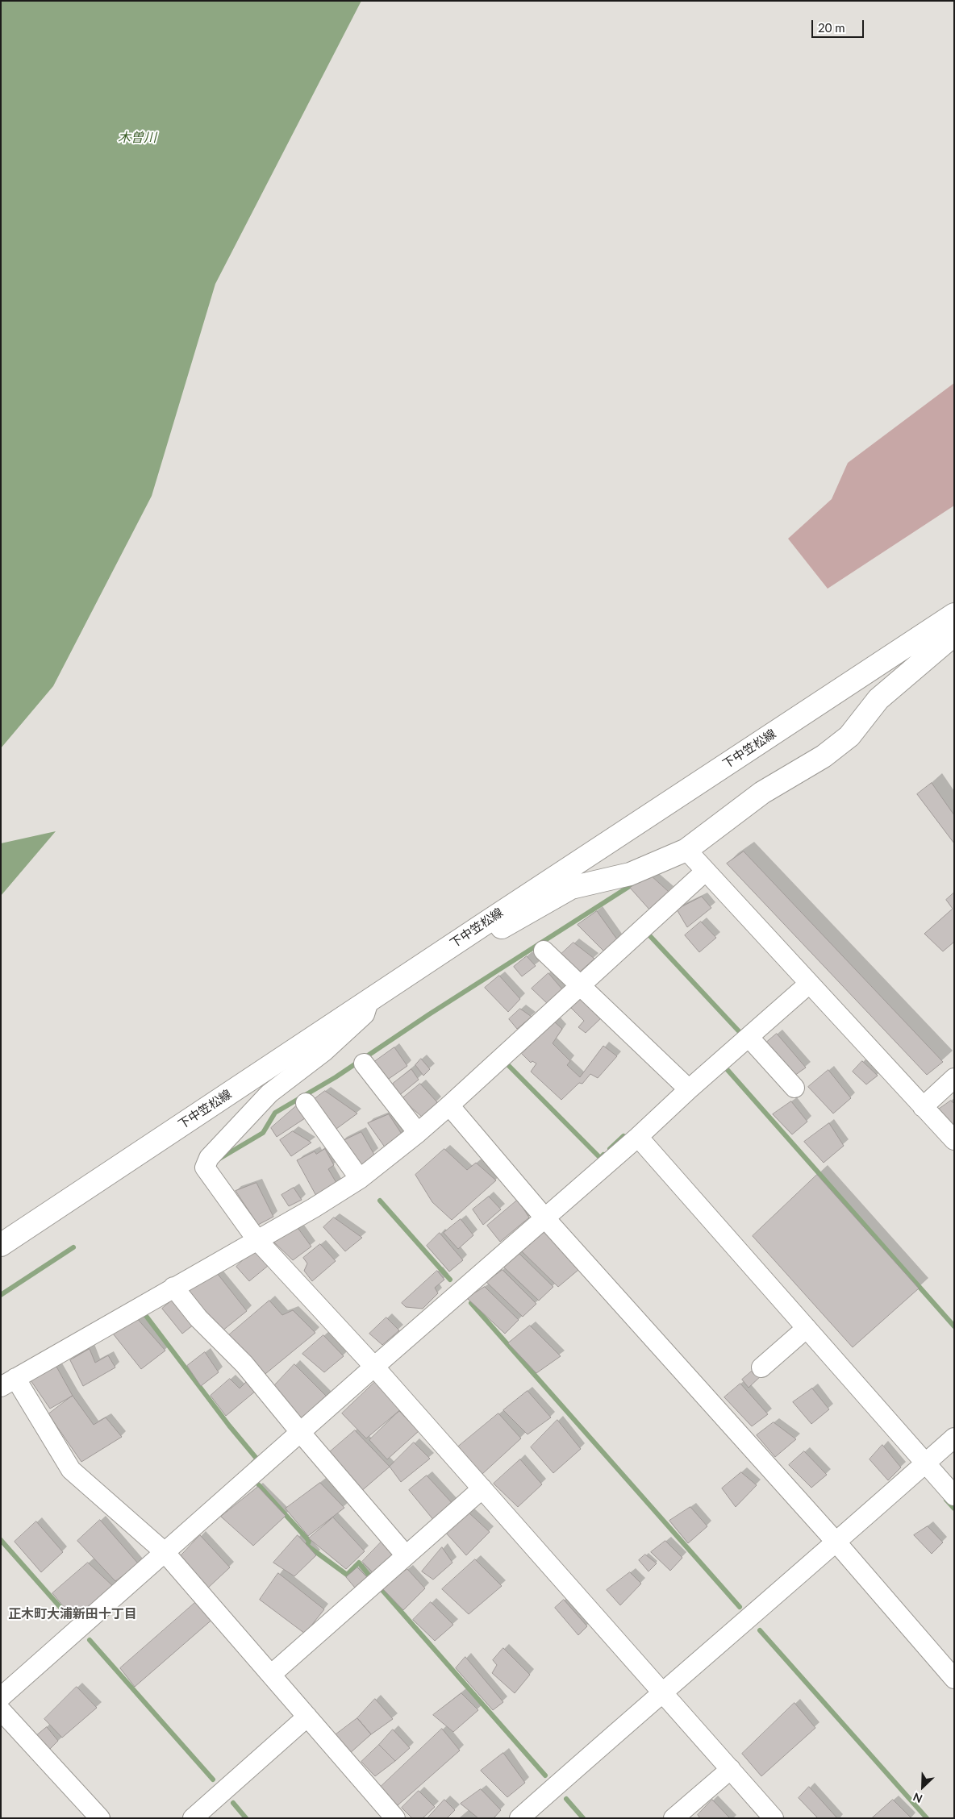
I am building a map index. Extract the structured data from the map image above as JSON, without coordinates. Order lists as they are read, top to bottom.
{
  "streets": {
    "main road": ["下中笠松線"]
  },
  "districts": ["正木町大浦新田十丁目"],
  "water": ["木曽川"],
  "scale_bar": "20 m",
  "north": "bottom left"
}
